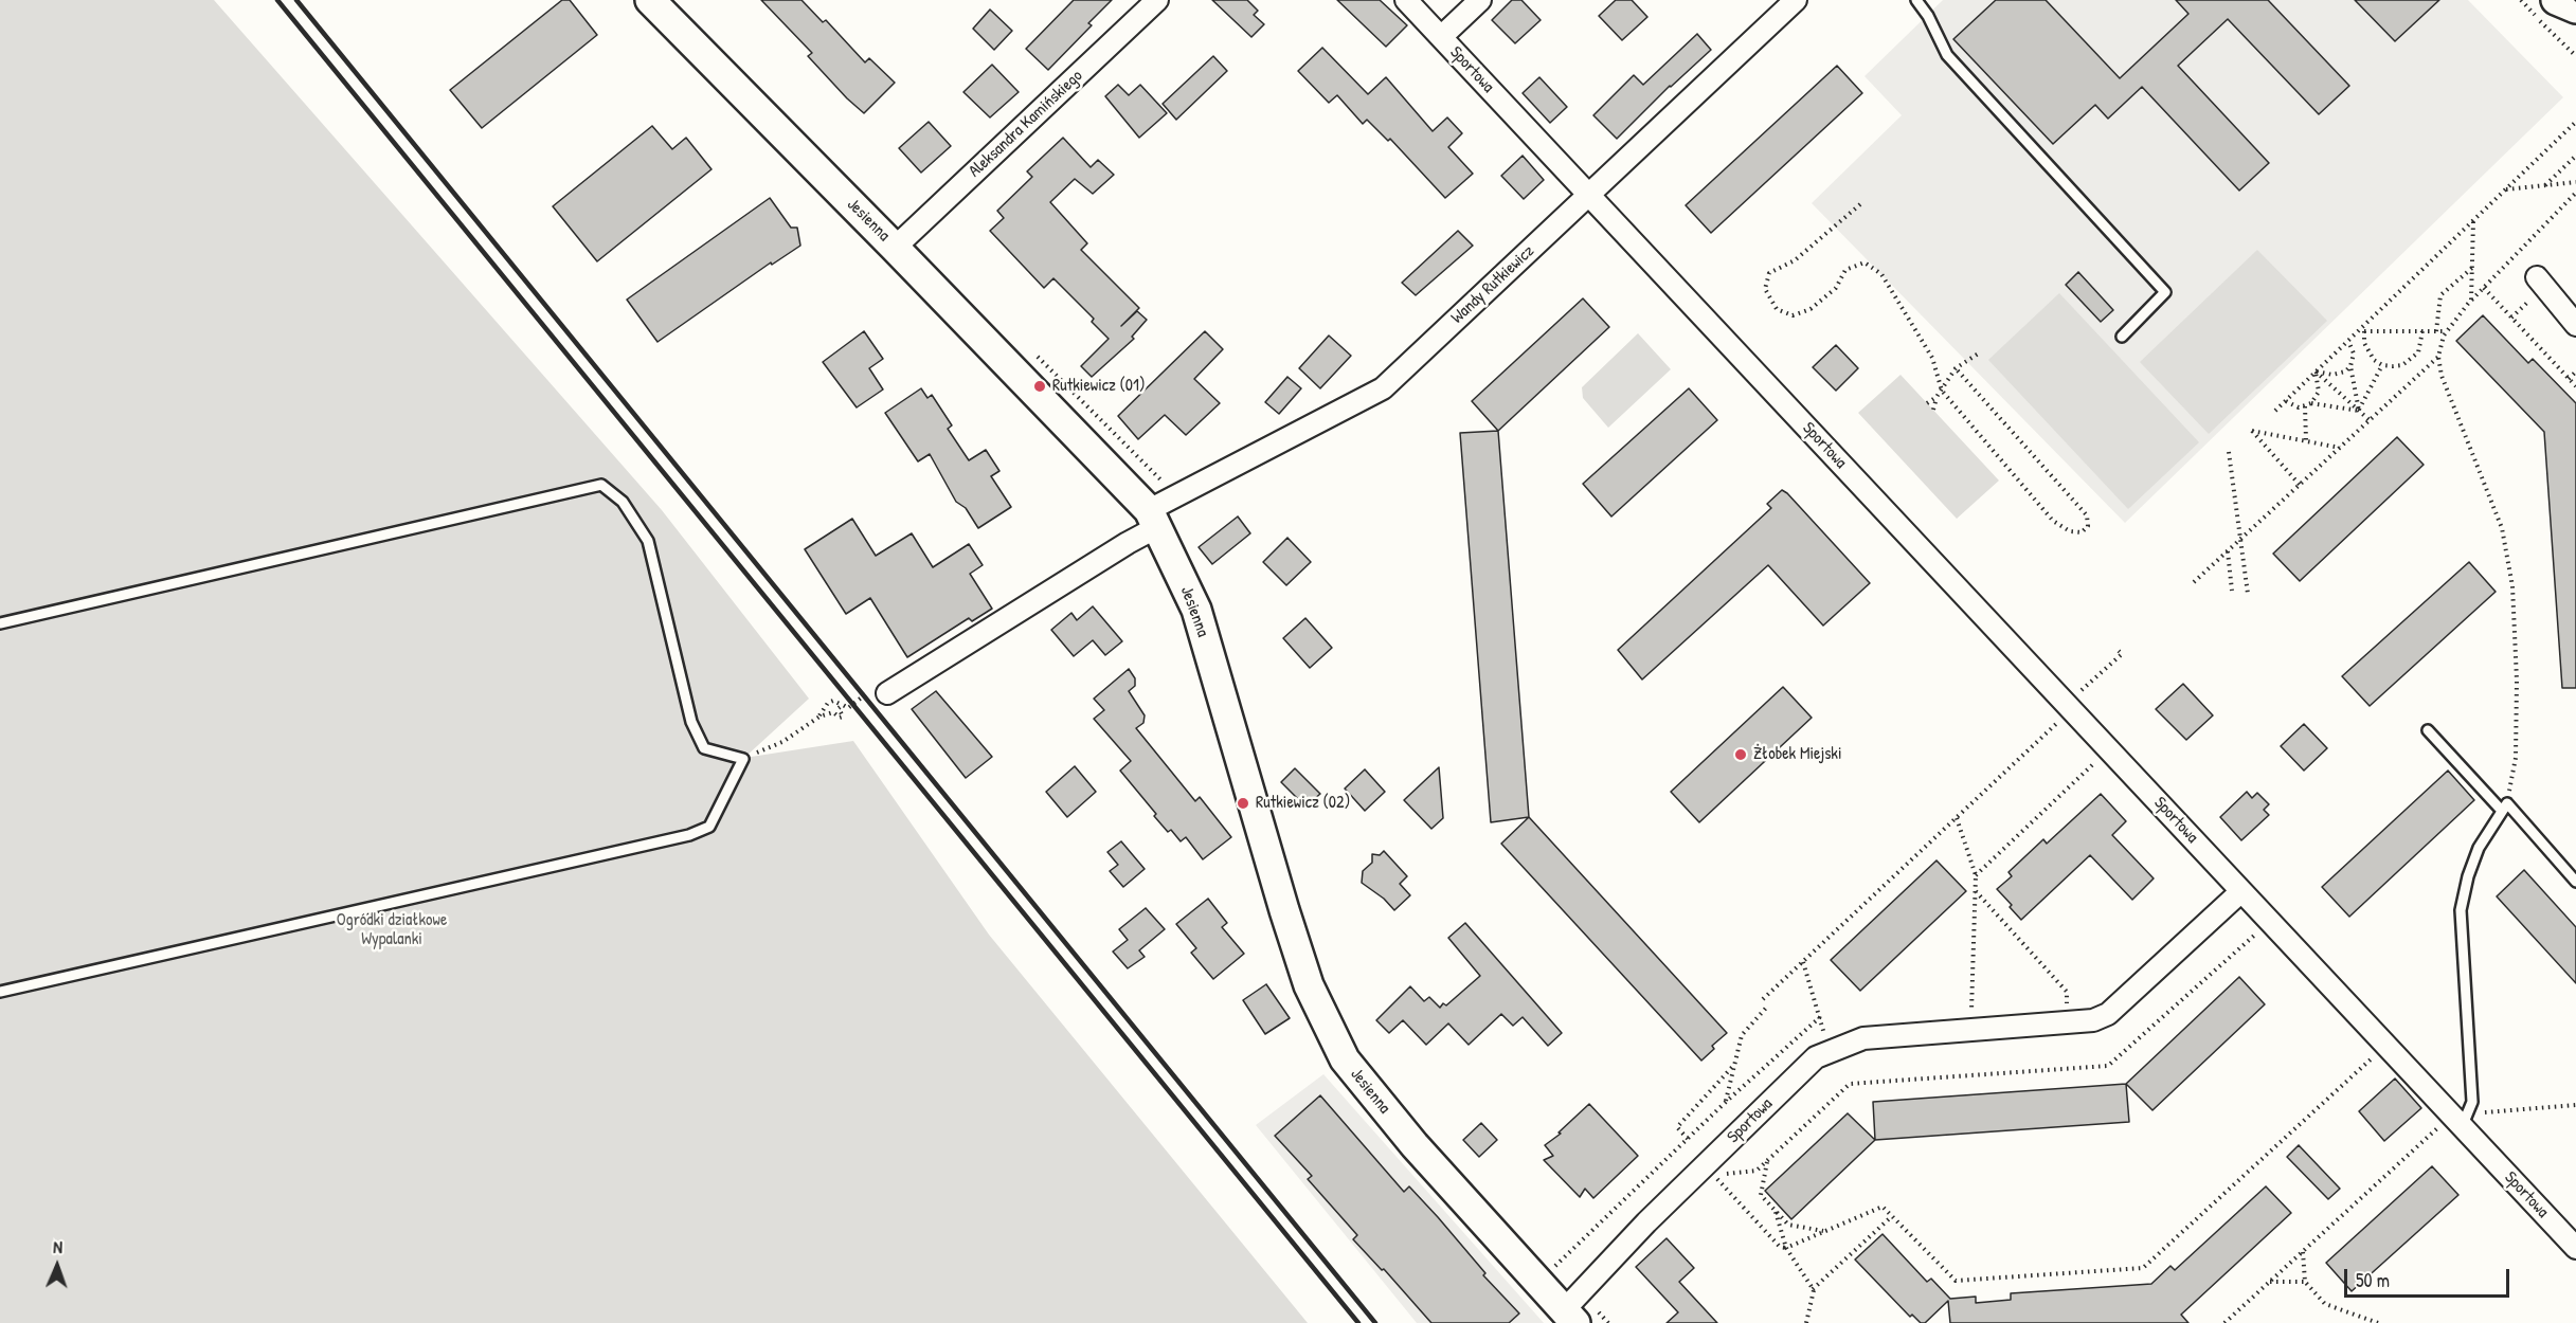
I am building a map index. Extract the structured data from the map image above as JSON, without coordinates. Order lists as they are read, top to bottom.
{
  "streets": {
    "street": [
      "Sportowa",
      "Aleksandra Kamińskiego",
      "Jesienna",
      "Wandy Rutkiewicz"
    ]
  },
  "crossings": [
    ["Sportowa", "Jesienna"],
    ["Sportowa", "Wandy Rutkiewicz"],
    ["Aleksandra Kamińskiego", "Jesienna"],
    ["Jesienna", "Wandy Rutkiewicz"]
  ],
  "parks": ["Ogródki działkowe Wypalanki"],
  "places": ["Rutkiewicz (01)", "Żłobek Miejski", "Rutkiewicz (02)"],
  "scale_bar": "50 m",
  "north": "top"
}
